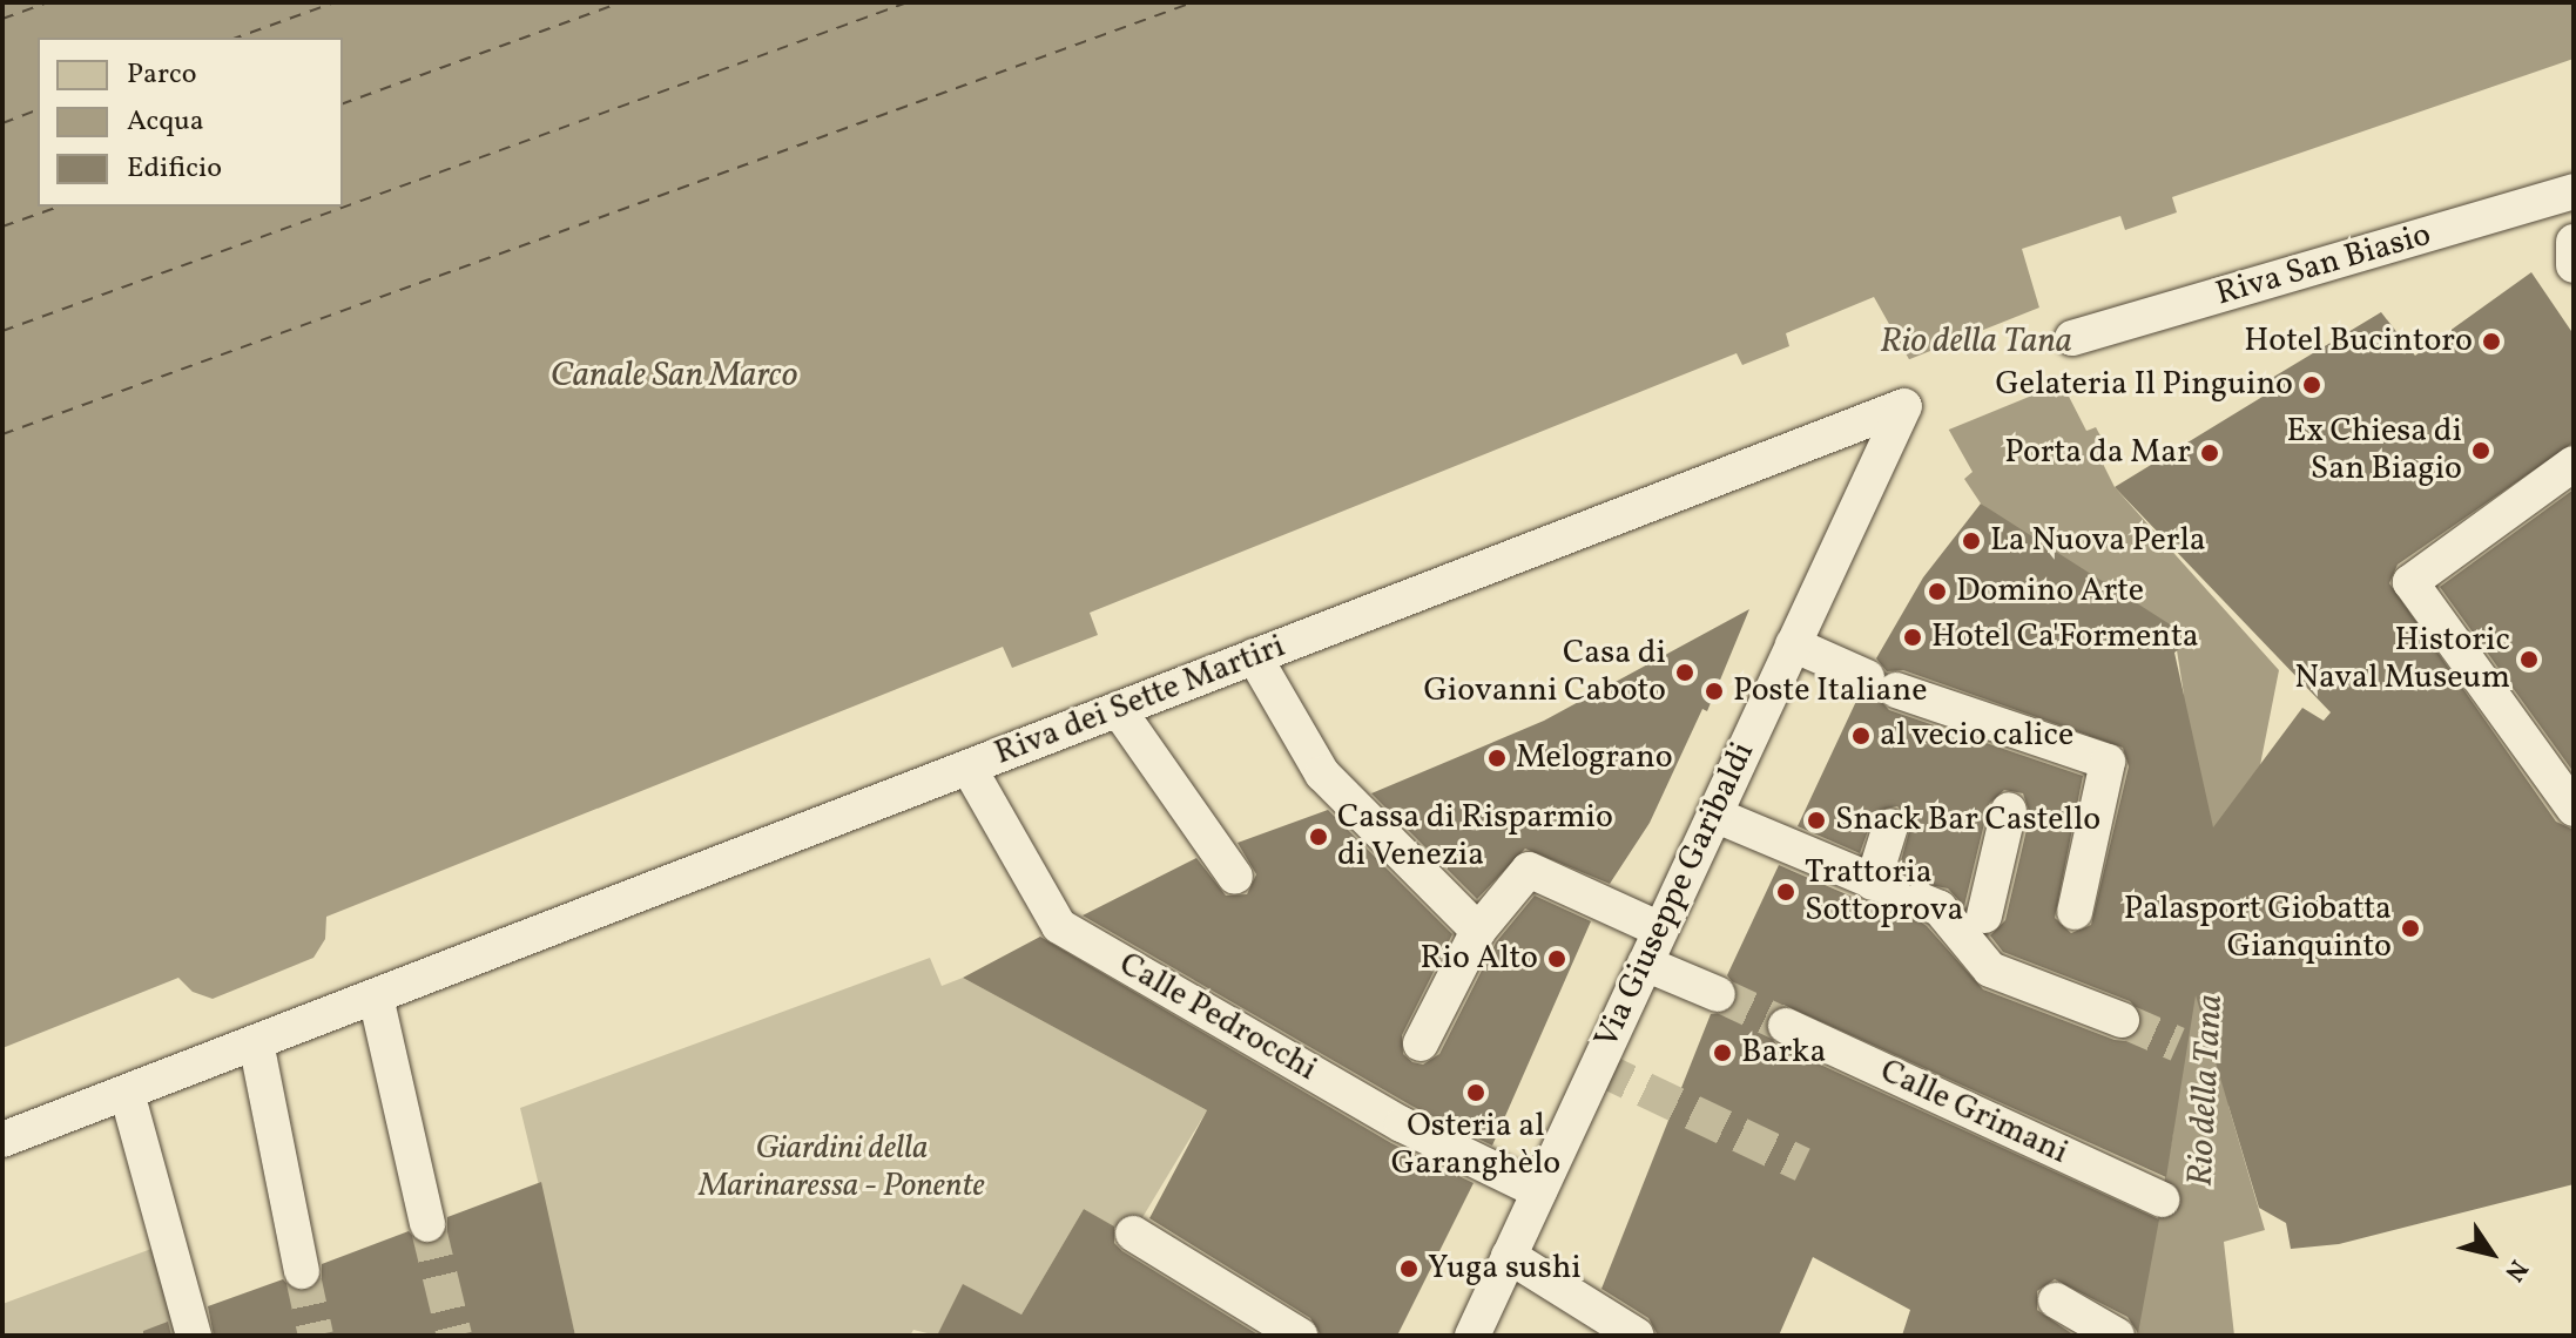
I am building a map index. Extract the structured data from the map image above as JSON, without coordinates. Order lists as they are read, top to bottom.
{
  "streets": {
    "street": [
      "Riva San Biasio",
      "Riva dei Sette Martiri",
      "Via Giuseppe Garibaldi",
      "Calle Pedrocchi",
      "Calle Grimani"
    ]
  },
  "crossings": [
    ["Riva dei Sette Martiri", "Via Giuseppe Garibaldi"],
    ["Riva dei Sette Martiri", "Calle Pedrocchi"],
    ["Via Giuseppe Garibaldi", "Calle Pedrocchi"]
  ],
  "water": ["Rio della Tana", "Canale San Marco"],
  "parks": ["Giardini della Marinaressa - Ponente"],
  "places": [
    "Hotel Bucintoro",
    "Gelateria Il Pinguino",
    "Ex Chiesa di San Biagio",
    "Porta da Mar",
    "La Nuova Perla",
    "Domino Arte",
    "Hotel Ca'Formenta",
    "Historic Naval Museum",
    "Casa di Giovanni Caboto",
    "Poste Italiane",
    "al vecio calice",
    "Melograno",
    "Snack Bar Castello",
    "Cassa di Risparmio di Venezia",
    "Trattoria Sottoprova",
    "Palasport Giobatta Gianquinto",
    "Rio Alto",
    "Barka",
    "Osteria al Garanghèlo",
    "Yuga sushi"
  ],
  "legend": ["Parco", "Acqua", "Edificio"],
  "north": "bottom right"
}
